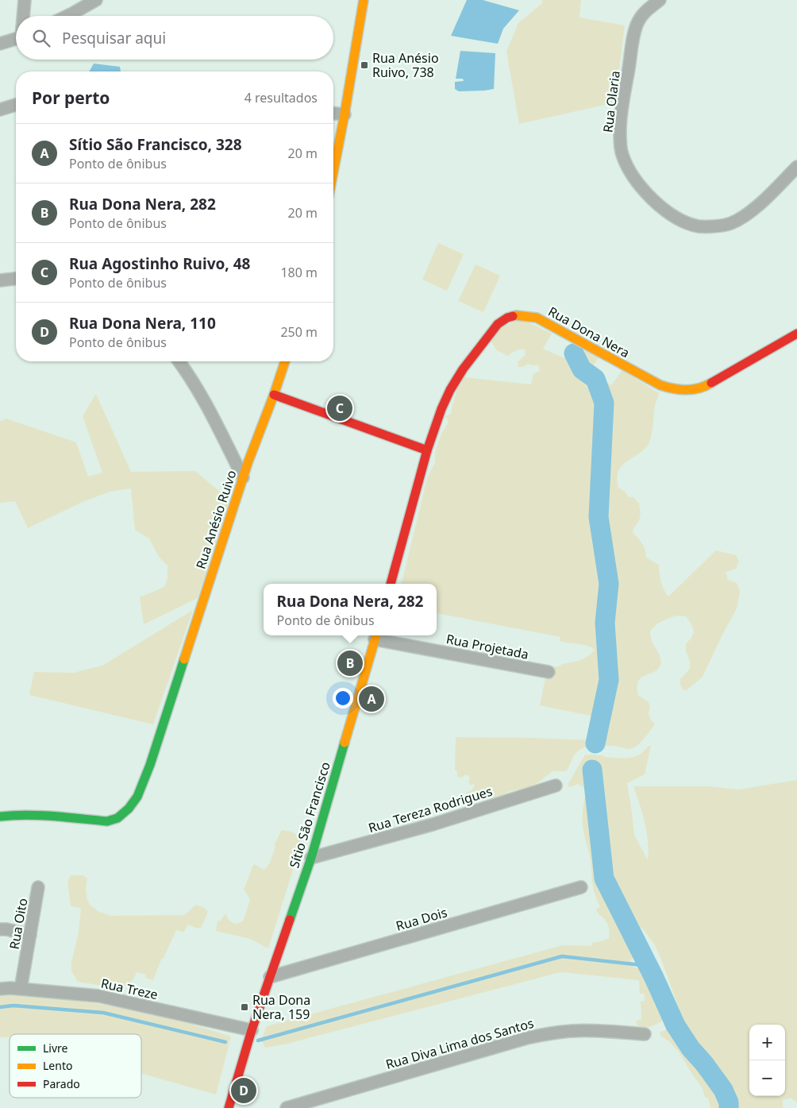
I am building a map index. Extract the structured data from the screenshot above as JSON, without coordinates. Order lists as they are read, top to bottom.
{
  "streets": {
    "street": [
      "Rua Olaria",
      "Rua Dona Nera",
      "Rua Anésio Ruivo",
      "Rua Projetada",
      "Rua Tereza Rodrigues",
      "Sítio São Francisco",
      "Rua Dois",
      "Rua Oito",
      "Rua Treze",
      "Rua Diva Lima dos Santos"
    ]
  },
  "crossings": [
    ["Rua Projetada", "Sítio São Francisco"],
    ["Rua Tereza Rodrigues", "Sítio São Francisco"],
    ["Sítio São Francisco", "Rua Dois"],
    ["Sítio São Francisco", "Rua Treze"],
    ["Rua Oito", "Rua Treze"]
  ],
  "places": {
    "transit": ["Rua Anésio Ruivo, 738", "Rua Dona Nera, 159"]
  },
  "legend": ["Livre", "Lento", "Parado"],
  "page": {
    "search": "Pesquisar aqui",
    "heading": ["Por perto", "4 resultados"],
    "list": [
      {
        "mark": "A",
        "name": "Sítio São Francisco, 328",
        "note": "Ponto de ônibus",
        "value": "20 m"
      },
      {
        "mark": "B",
        "name": "Rua Dona Nera, 282",
        "note": "Ponto de ônibus",
        "value": "20 m"
      },
      {
        "mark": "C",
        "name": "Rua Agostinho Ruivo, 48",
        "note": "Ponto de ônibus",
        "value": "180 m"
      },
      {
        "mark": "D",
        "name": "Rua Dona Nera, 110",
        "note": "Ponto de ônibus",
        "value": "250 m"
      }
    ],
    "pins": [
      "C",
      "B",
      "A",
      "D"
    ],
    "popup": ["Rua Dona Nera, 282", "Ponto de ônibus"],
    "map_buttons": ["+", "−"]
  }
}
